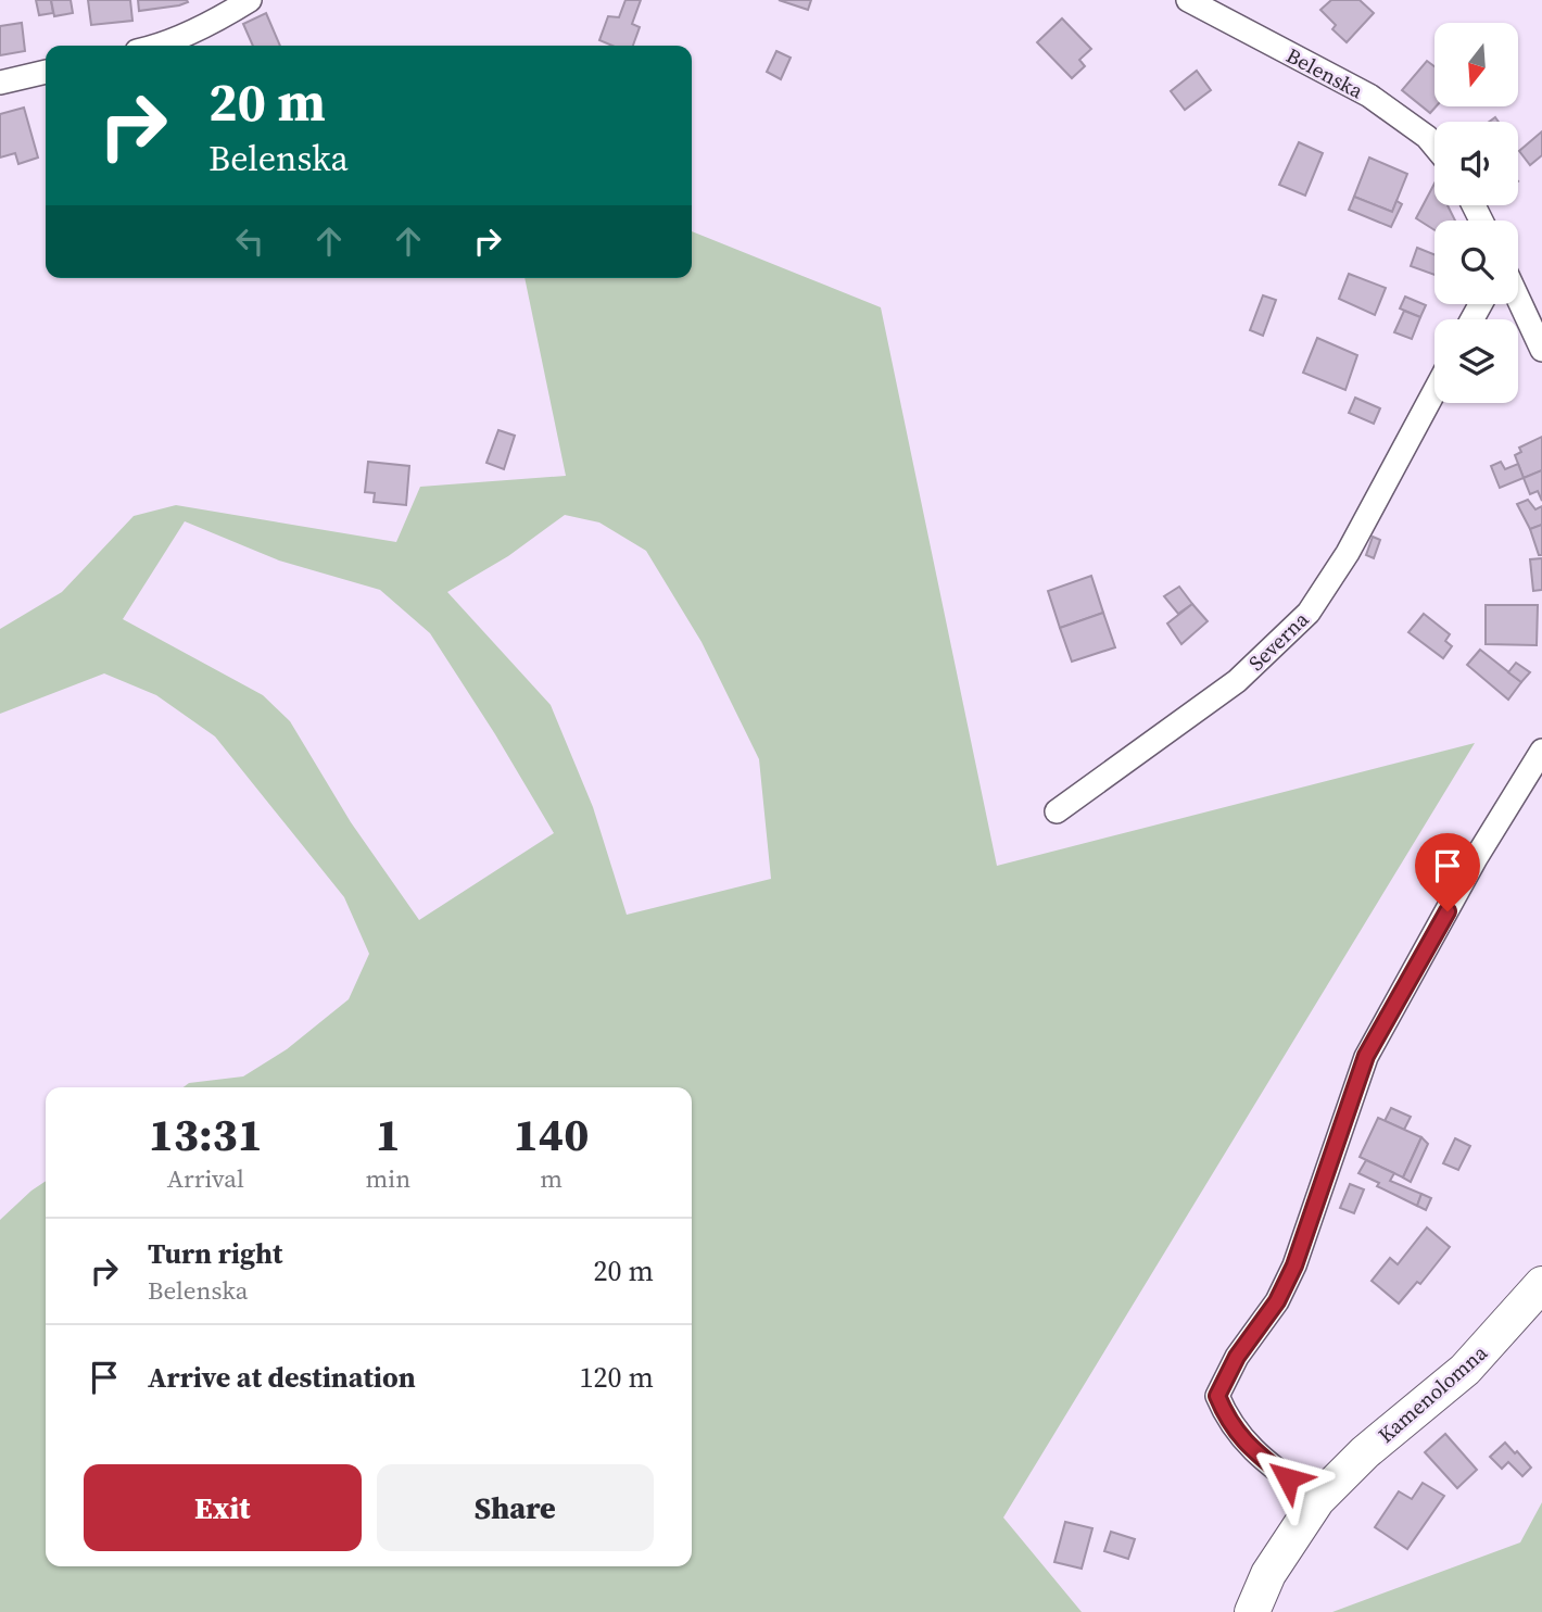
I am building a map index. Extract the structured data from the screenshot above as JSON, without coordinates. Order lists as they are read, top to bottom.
{
  "streets": {
    "main road": ["Kamenolomna"],
    "street": ["Belenska", "Severna"]
  },
  "north": "bottom",
  "page": {
    "turn": ["20 m", "Belenska"],
    "eta": [
      "13:31",
      "Arrival",
      "1",
      "min",
      "140",
      "m"
    ],
    "list": [
      {
        "name": "Turn right",
        "note": "Belenska",
        "value": "20 m"
      },
      {
        "name": "Arrive at destination",
        "value": "120 m"
      }
    ],
    "buttons": ["Exit", "Share"]
  }
}
